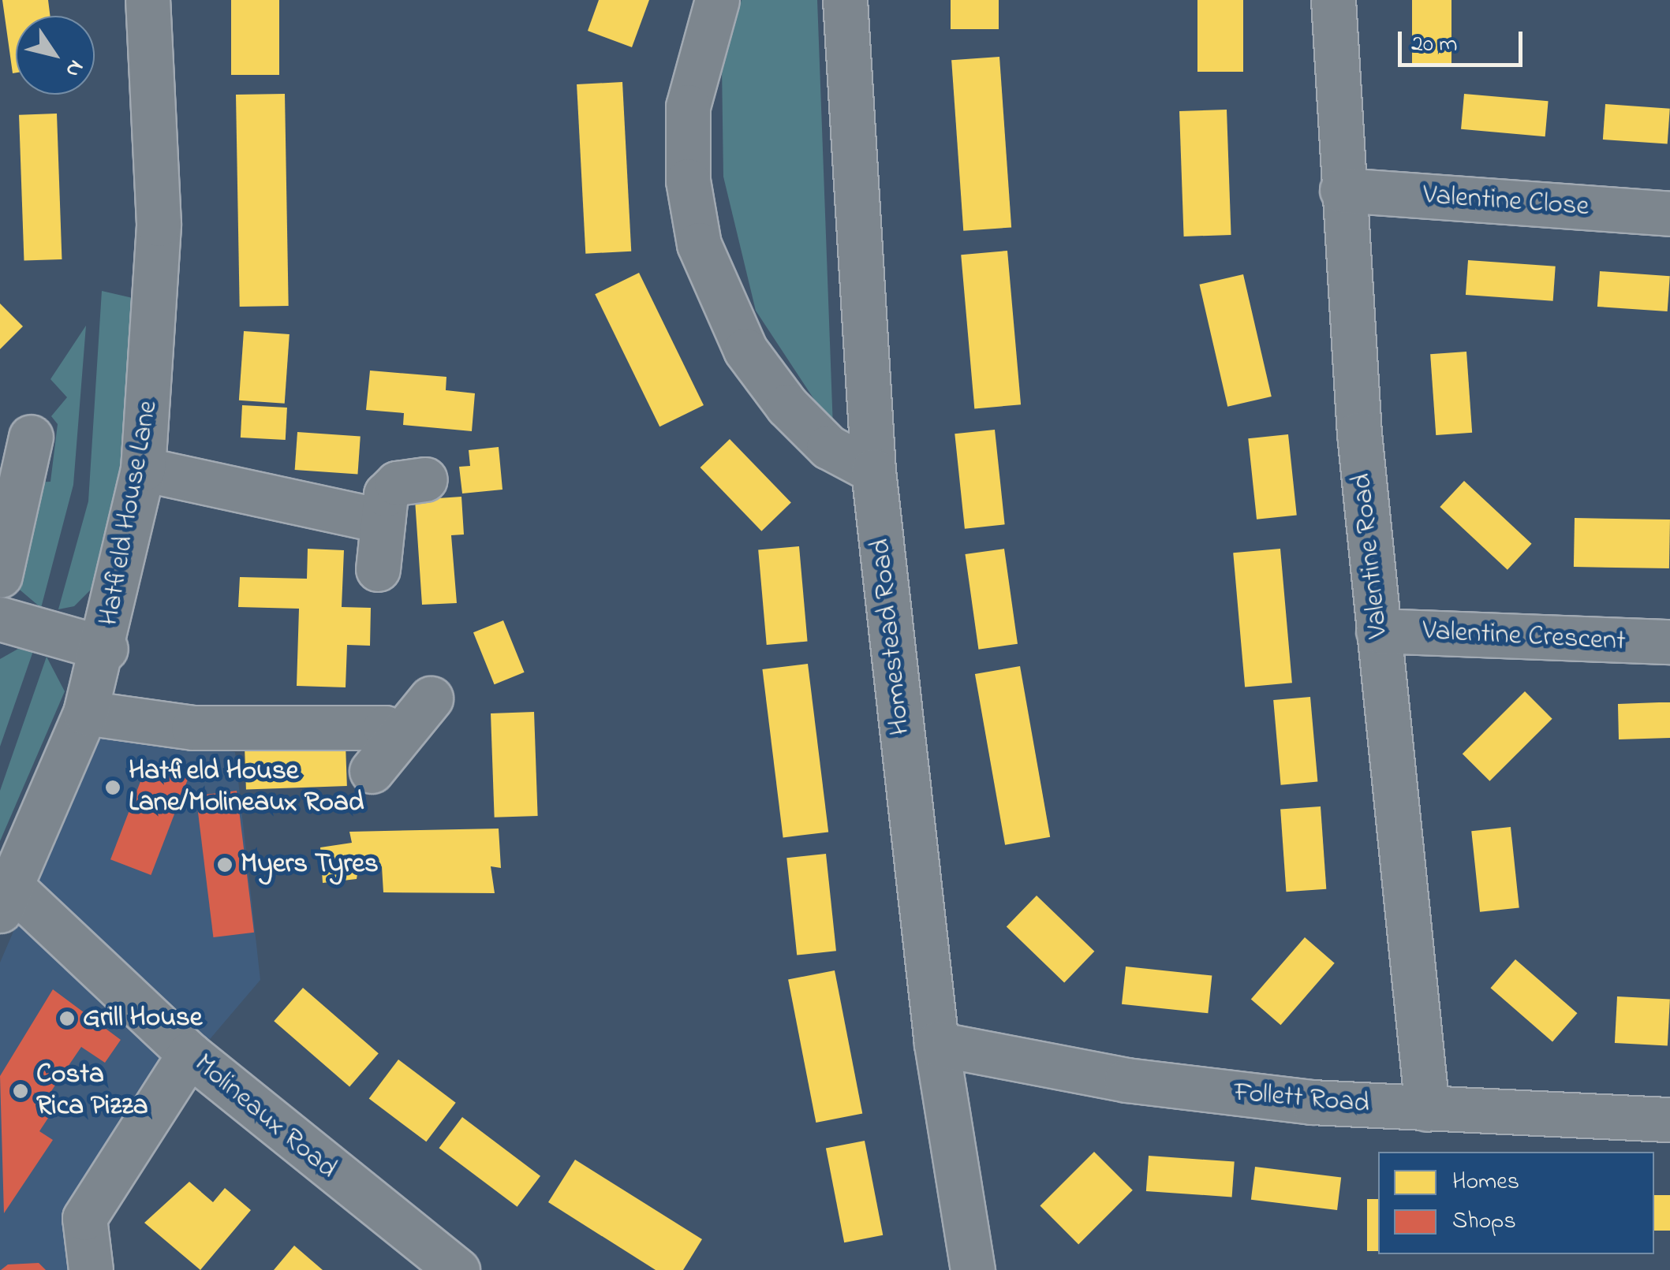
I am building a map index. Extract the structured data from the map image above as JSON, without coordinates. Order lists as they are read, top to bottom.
{
  "streets": {
    "street": [
      "Valentine Close",
      "Hatfield House Lane",
      "Valentine Road",
      "Homestead Road",
      "Valentine Crescent",
      "Follett Road",
      "Molineaux Road"
    ]
  },
  "crossings": [
    ["Valentine Close", "Valentine Road"],
    ["Hatfield House Lane", "Molineaux Road"],
    ["Valentine Road", "Valentine Crescent"],
    ["Valentine Road", "Follett Road"],
    ["Homestead Road", "Follett Road"]
  ],
  "places": [
    "Hatfield House Lane/Molineaux Road",
    "Myers Tyres",
    "Grill House",
    "Costa Rica Pizza"
  ],
  "legend": ["Homes", "Shops"],
  "scale_bar": "20 m",
  "north": "bottom right"
}
